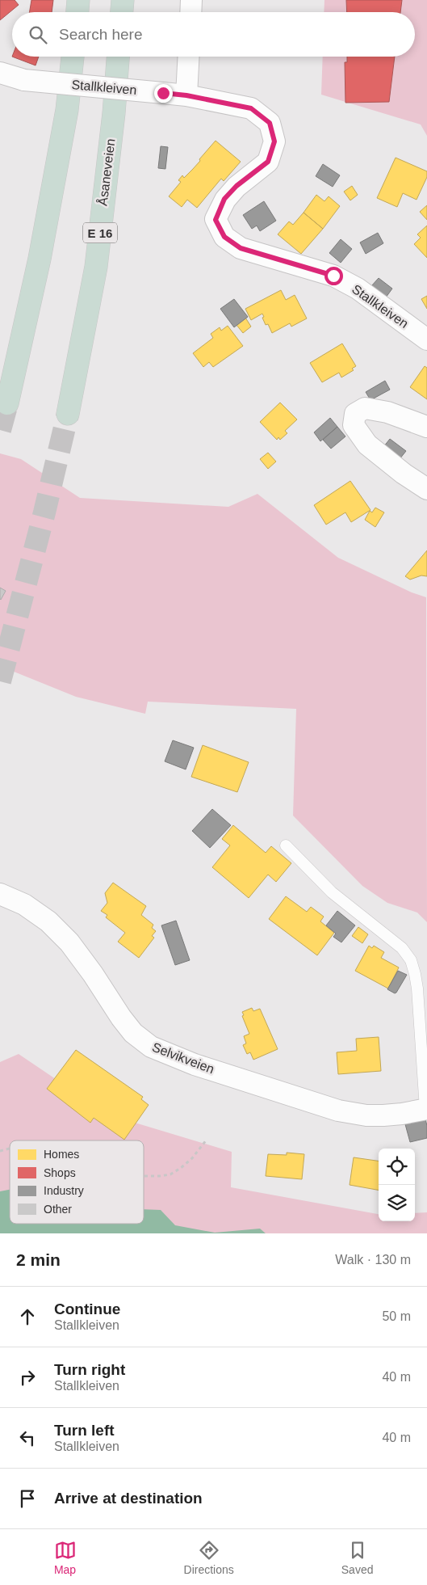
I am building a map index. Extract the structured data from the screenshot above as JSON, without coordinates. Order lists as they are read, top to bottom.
{
  "streets": {
    "highway": ["Åsaneveien", "E 16"],
    "street": ["Stallkleiven", "Selvikveien"]
  },
  "legend": [
    "Homes",
    "Shops",
    "Industry",
    "Other"
  ],
  "page": {
    "search": "Search here",
    "heading": ["2 min", "Walk · 130 m"],
    "list": [
      ["Continue", "Stallkleiven", "50 m"],
      ["Turn right", "Stallkleiven", "40 m"],
      ["Turn left", "Stallkleiven", "40 m"],
      "Arrive at destination"
    ],
    "nav": ["Map", "Directions", "Saved"]
  }
}
